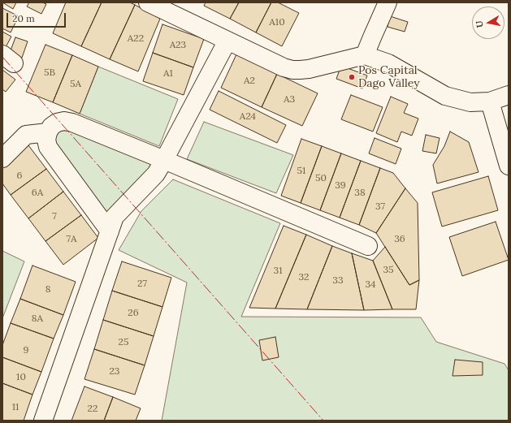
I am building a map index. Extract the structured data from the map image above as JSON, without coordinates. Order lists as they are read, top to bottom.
{
  "places": ["Pos Capital Dago Valley"],
  "house_numbers": [
    "A10",
    "A22",
    "A23",
    "5B",
    "A1",
    "A2",
    "5A",
    "A3",
    "A24",
    "51",
    "6",
    "50",
    "39",
    "6A",
    "38",
    "37",
    "7",
    "7A",
    "36",
    "35",
    "31",
    "32",
    "33",
    "27",
    "34",
    "8",
    "26",
    "8A",
    "25",
    "9",
    "23",
    "10",
    "11",
    "22"
  ],
  "scale_bar": "20 m",
  "north": "left"
}
